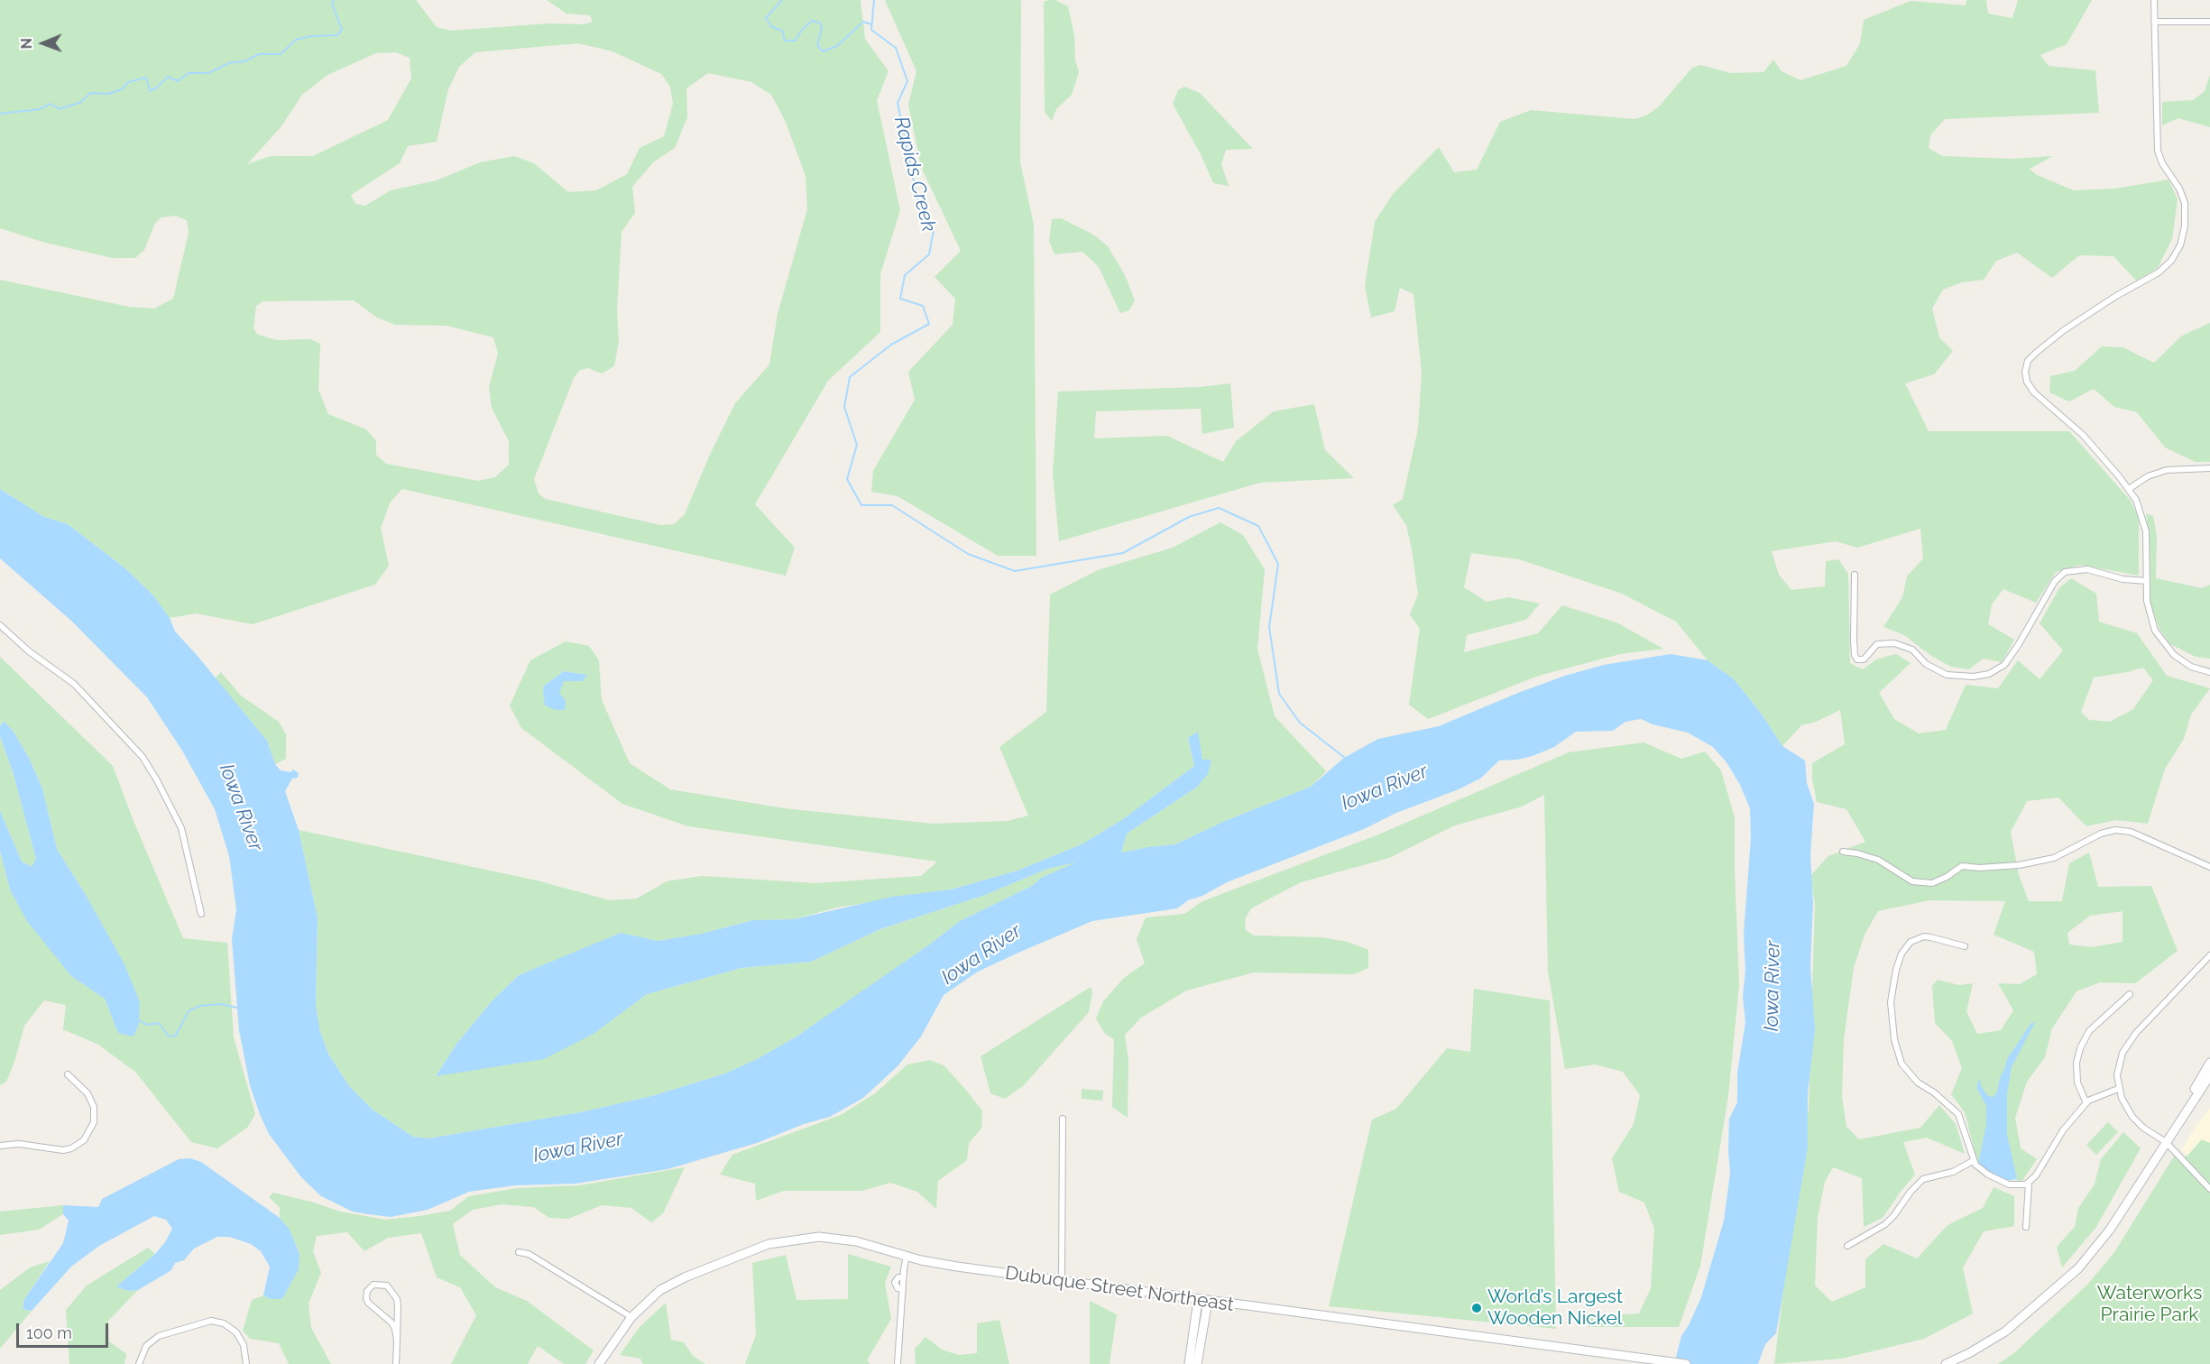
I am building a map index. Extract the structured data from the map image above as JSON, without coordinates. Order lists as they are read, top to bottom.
{
  "streets": {
    "main road": ["Dubuque Street Northeast"]
  },
  "water": ["Rapids Creek", "Iowa River"],
  "parks": ["Waterworks Prairie Park"],
  "places": ["World’s Largest Wooden Nickel"],
  "scale_bar": "100 m",
  "north": "left"
}
